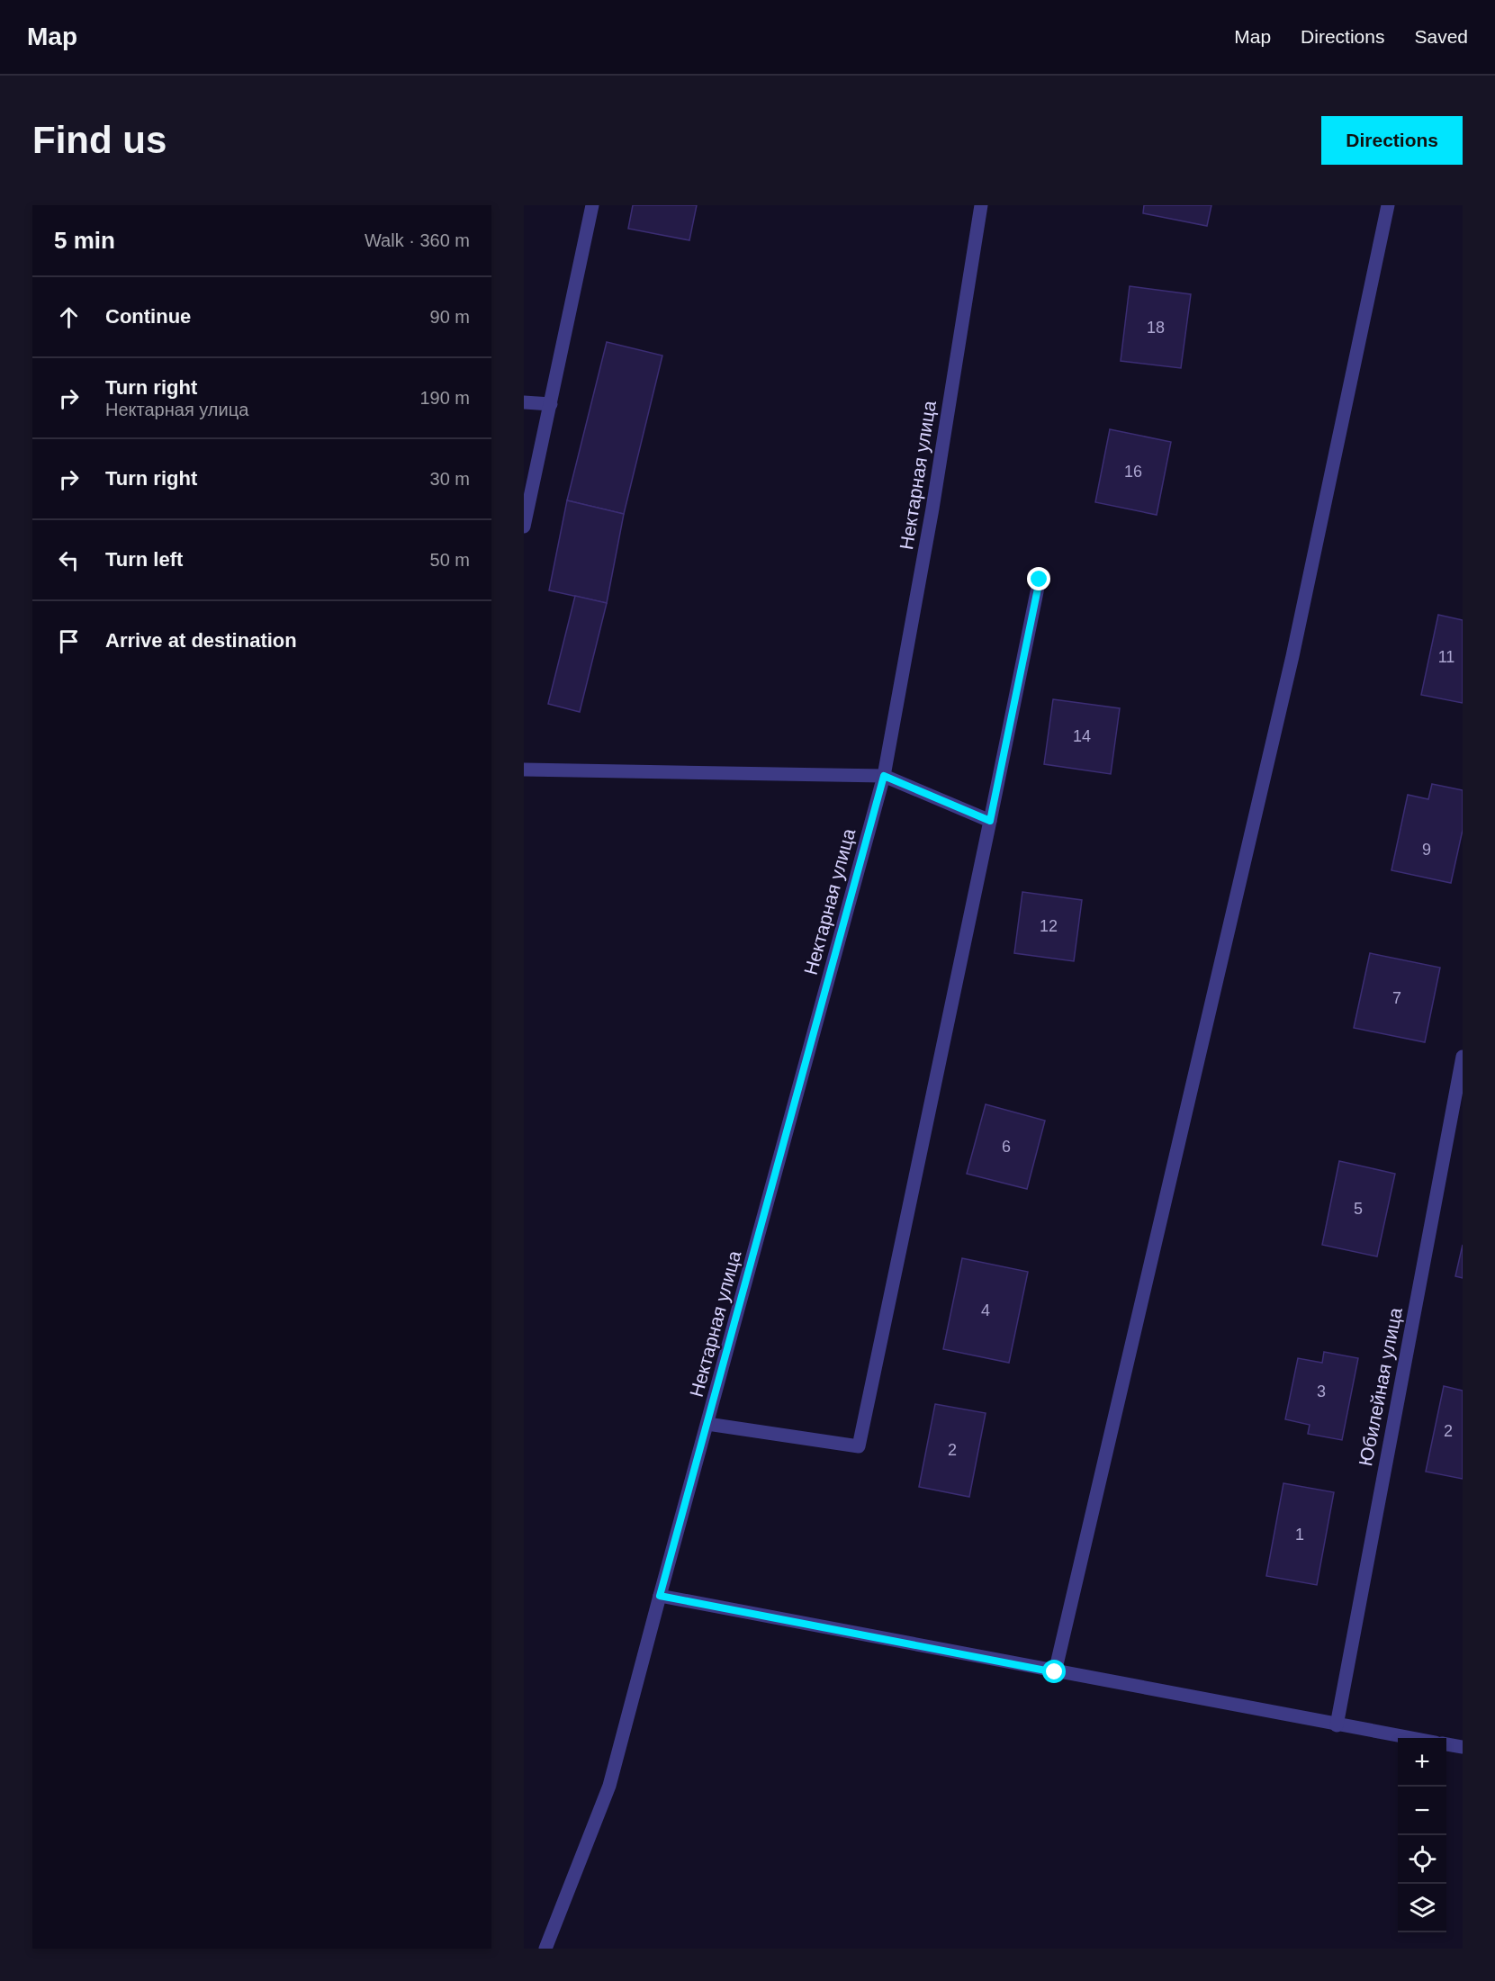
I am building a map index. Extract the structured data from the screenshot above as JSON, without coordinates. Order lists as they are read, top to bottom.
{
  "streets": {
    "street": ["Нектарная улица", "Юбилейная улица"]
  },
  "house_numbers": [
    "18",
    "16",
    "11",
    "14",
    "9",
    "12",
    "7",
    "6",
    "5",
    "4",
    "3",
    "2",
    "2",
    "1"
  ],
  "page": {
    "header": "Map",
    "nav": ["Map", "Directions", "Saved"],
    "buttons": "Directions",
    "title": "Find us",
    "heading": ["5 min", "Walk · 360 m"],
    "list": [
      ["Continue", "90 m"],
      ["Turn right", "Нектарная улица", "190 m"],
      ["Turn right", "30 m"],
      ["Turn left", "50 m"],
      "Arrive at destination"
    ],
    "map_buttons": ["+", "−"]
  }
}
